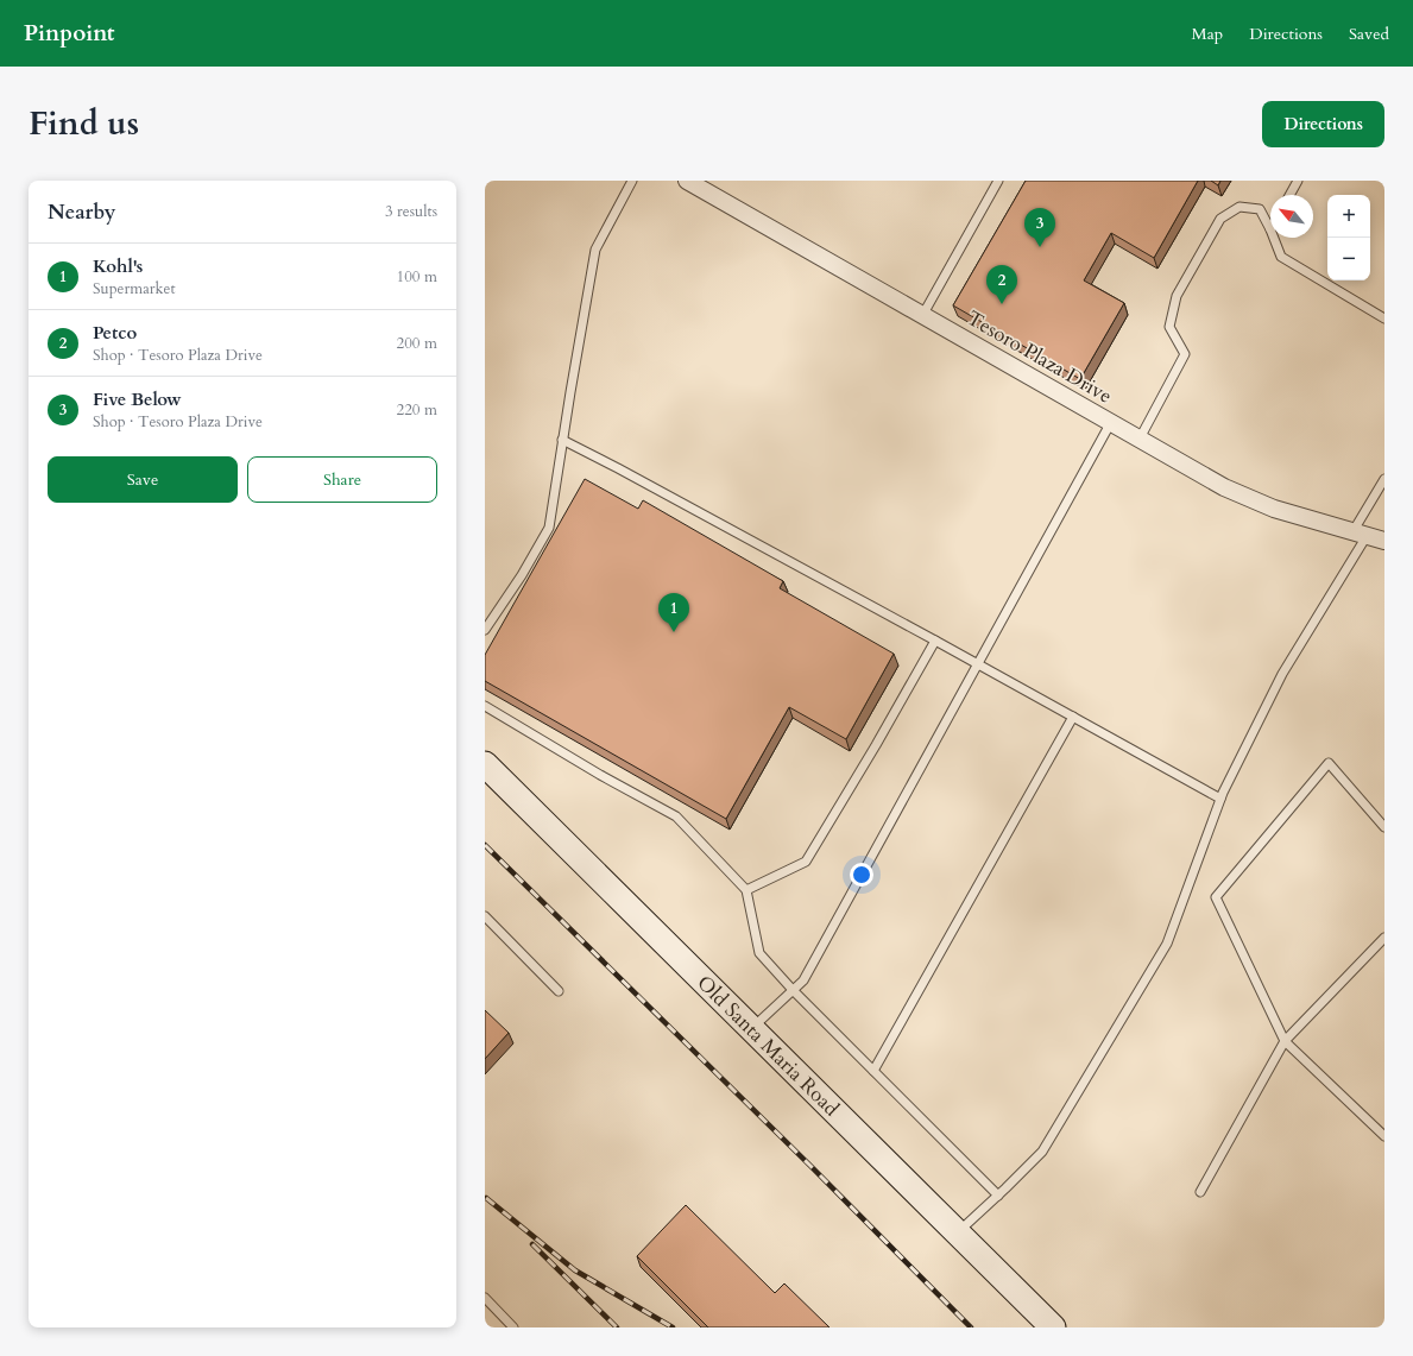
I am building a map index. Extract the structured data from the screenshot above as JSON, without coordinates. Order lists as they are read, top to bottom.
{
  "streets": {
    "main road": ["Old Santa Maria Road"],
    "street": ["Tesoro Plaza Drive"]
  },
  "north": "top left",
  "page": {
    "header": "Pinpoint",
    "nav": ["Map", "Directions", "Saved"],
    "title": "Find us",
    "buttons": [
      "Directions",
      ["Save", "Share"]
    ],
    "heading": ["Nearby", "3 results"],
    "map_buttons": ["+", "−"],
    "pins": ["3", "2", "1"],
    "list": [
      {
        "mark": "1",
        "name": "Kohl's",
        "note": "Supermarket",
        "value": "100 m"
      },
      {
        "mark": "2",
        "name": "Petco",
        "note": "Shop · Tesoro Plaza Drive",
        "value": "200 m"
      },
      {
        "mark": "3",
        "name": "Five Below",
        "note": "Shop · Tesoro Plaza Drive",
        "value": "220 m"
      }
    ]
  }
}
